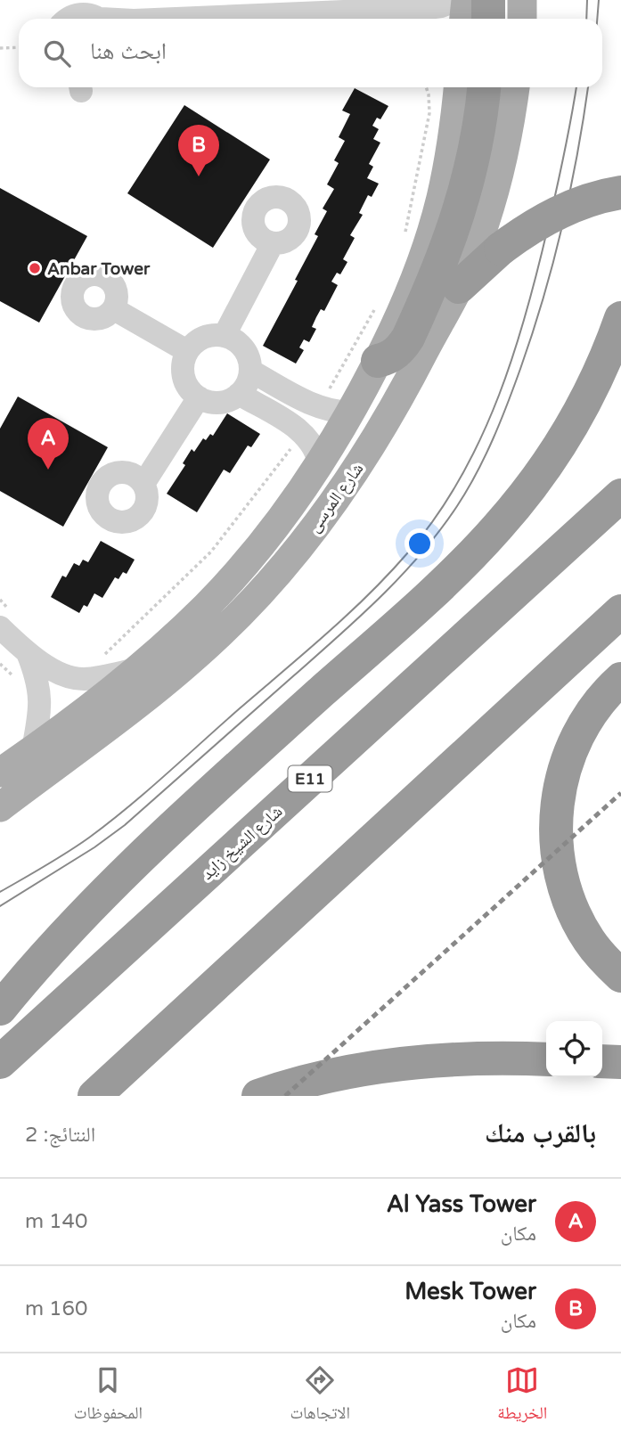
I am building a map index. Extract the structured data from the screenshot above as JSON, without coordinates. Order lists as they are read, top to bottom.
{
  "streets": {
    "highway": ["E11", "شارع الشيخ زايد"],
    "main road": ["شارع المرسى"]
  },
  "places": ["Anbar Tower"],
  "page": {
    "search": "ابحث هنا",
    "pins": ["B", "A"],
    "heading": ["بالقرب منك", "النتائج: 2"],
    "list": [
      {
        "mark": "A",
        "name": "Al Yass Tower",
        "note": "مكان",
        "value": "140 m"
      },
      {
        "mark": "B",
        "name": "Mesk Tower",
        "note": "مكان",
        "value": "160 m"
      }
    ],
    "nav": ["الخريطة", "الاتجاهات", "المحفوظات"]
  }
}
